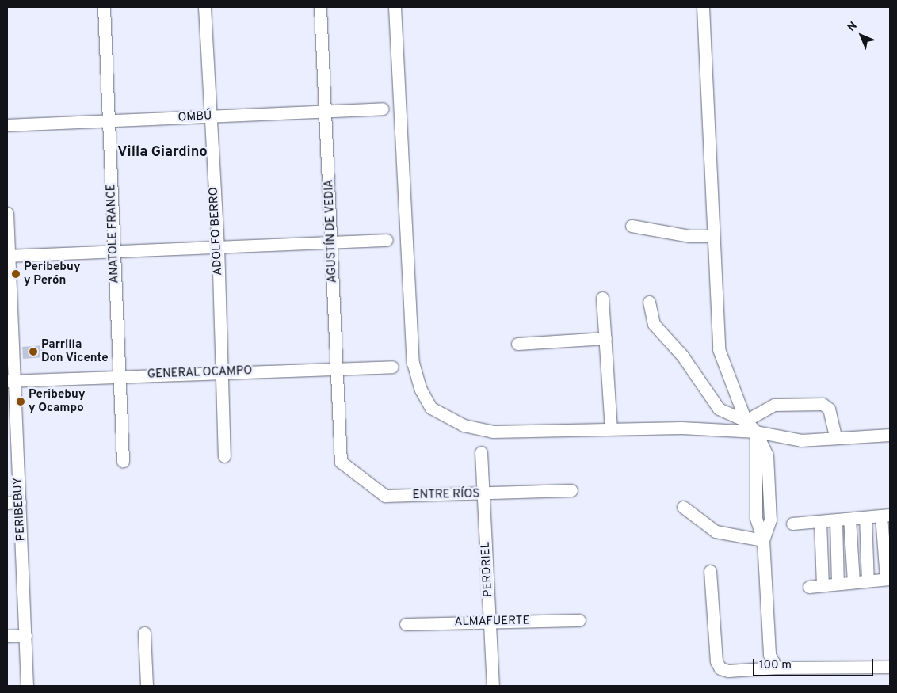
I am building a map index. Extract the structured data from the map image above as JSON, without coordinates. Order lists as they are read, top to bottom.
{
  "streets": {
    "street": [
      "OMBÚ",
      "ADOLFO BERRO",
      "AGUSTÍN DE VEDIA",
      "ANATOLE FRANCE",
      "GENERAL OCAMPO",
      "ENTRE RÍOS",
      "PERIBEBUY",
      "PERDRIEL",
      "ALMAFUERTE"
    ]
  },
  "crossings": [
    ["OMBÚ", "ADOLFO BERRO"],
    ["OMBÚ", "AGUSTÍN DE VEDIA"],
    ["OMBÚ", "ANATOLE FRANCE"],
    ["ADOLFO BERRO", "GENERAL OCAMPO"],
    ["AGUSTÍN DE VEDIA", "GENERAL OCAMPO"],
    ["AGUSTÍN DE VEDIA", "ENTRE RÍOS"],
    ["ANATOLE FRANCE", "GENERAL OCAMPO"],
    ["GENERAL OCAMPO", "PERIBEBUY"],
    ["ENTRE RÍOS", "PERDRIEL"],
    ["PERDRIEL", "ALMAFUERTE"]
  ],
  "districts": ["Villa Giardino"],
  "places": ["Peribebuy y Perón", "Parrilla Don Vicente", "Peribebuy y Ocampo"],
  "scale_bar": "100 m",
  "north": "top left"
}
